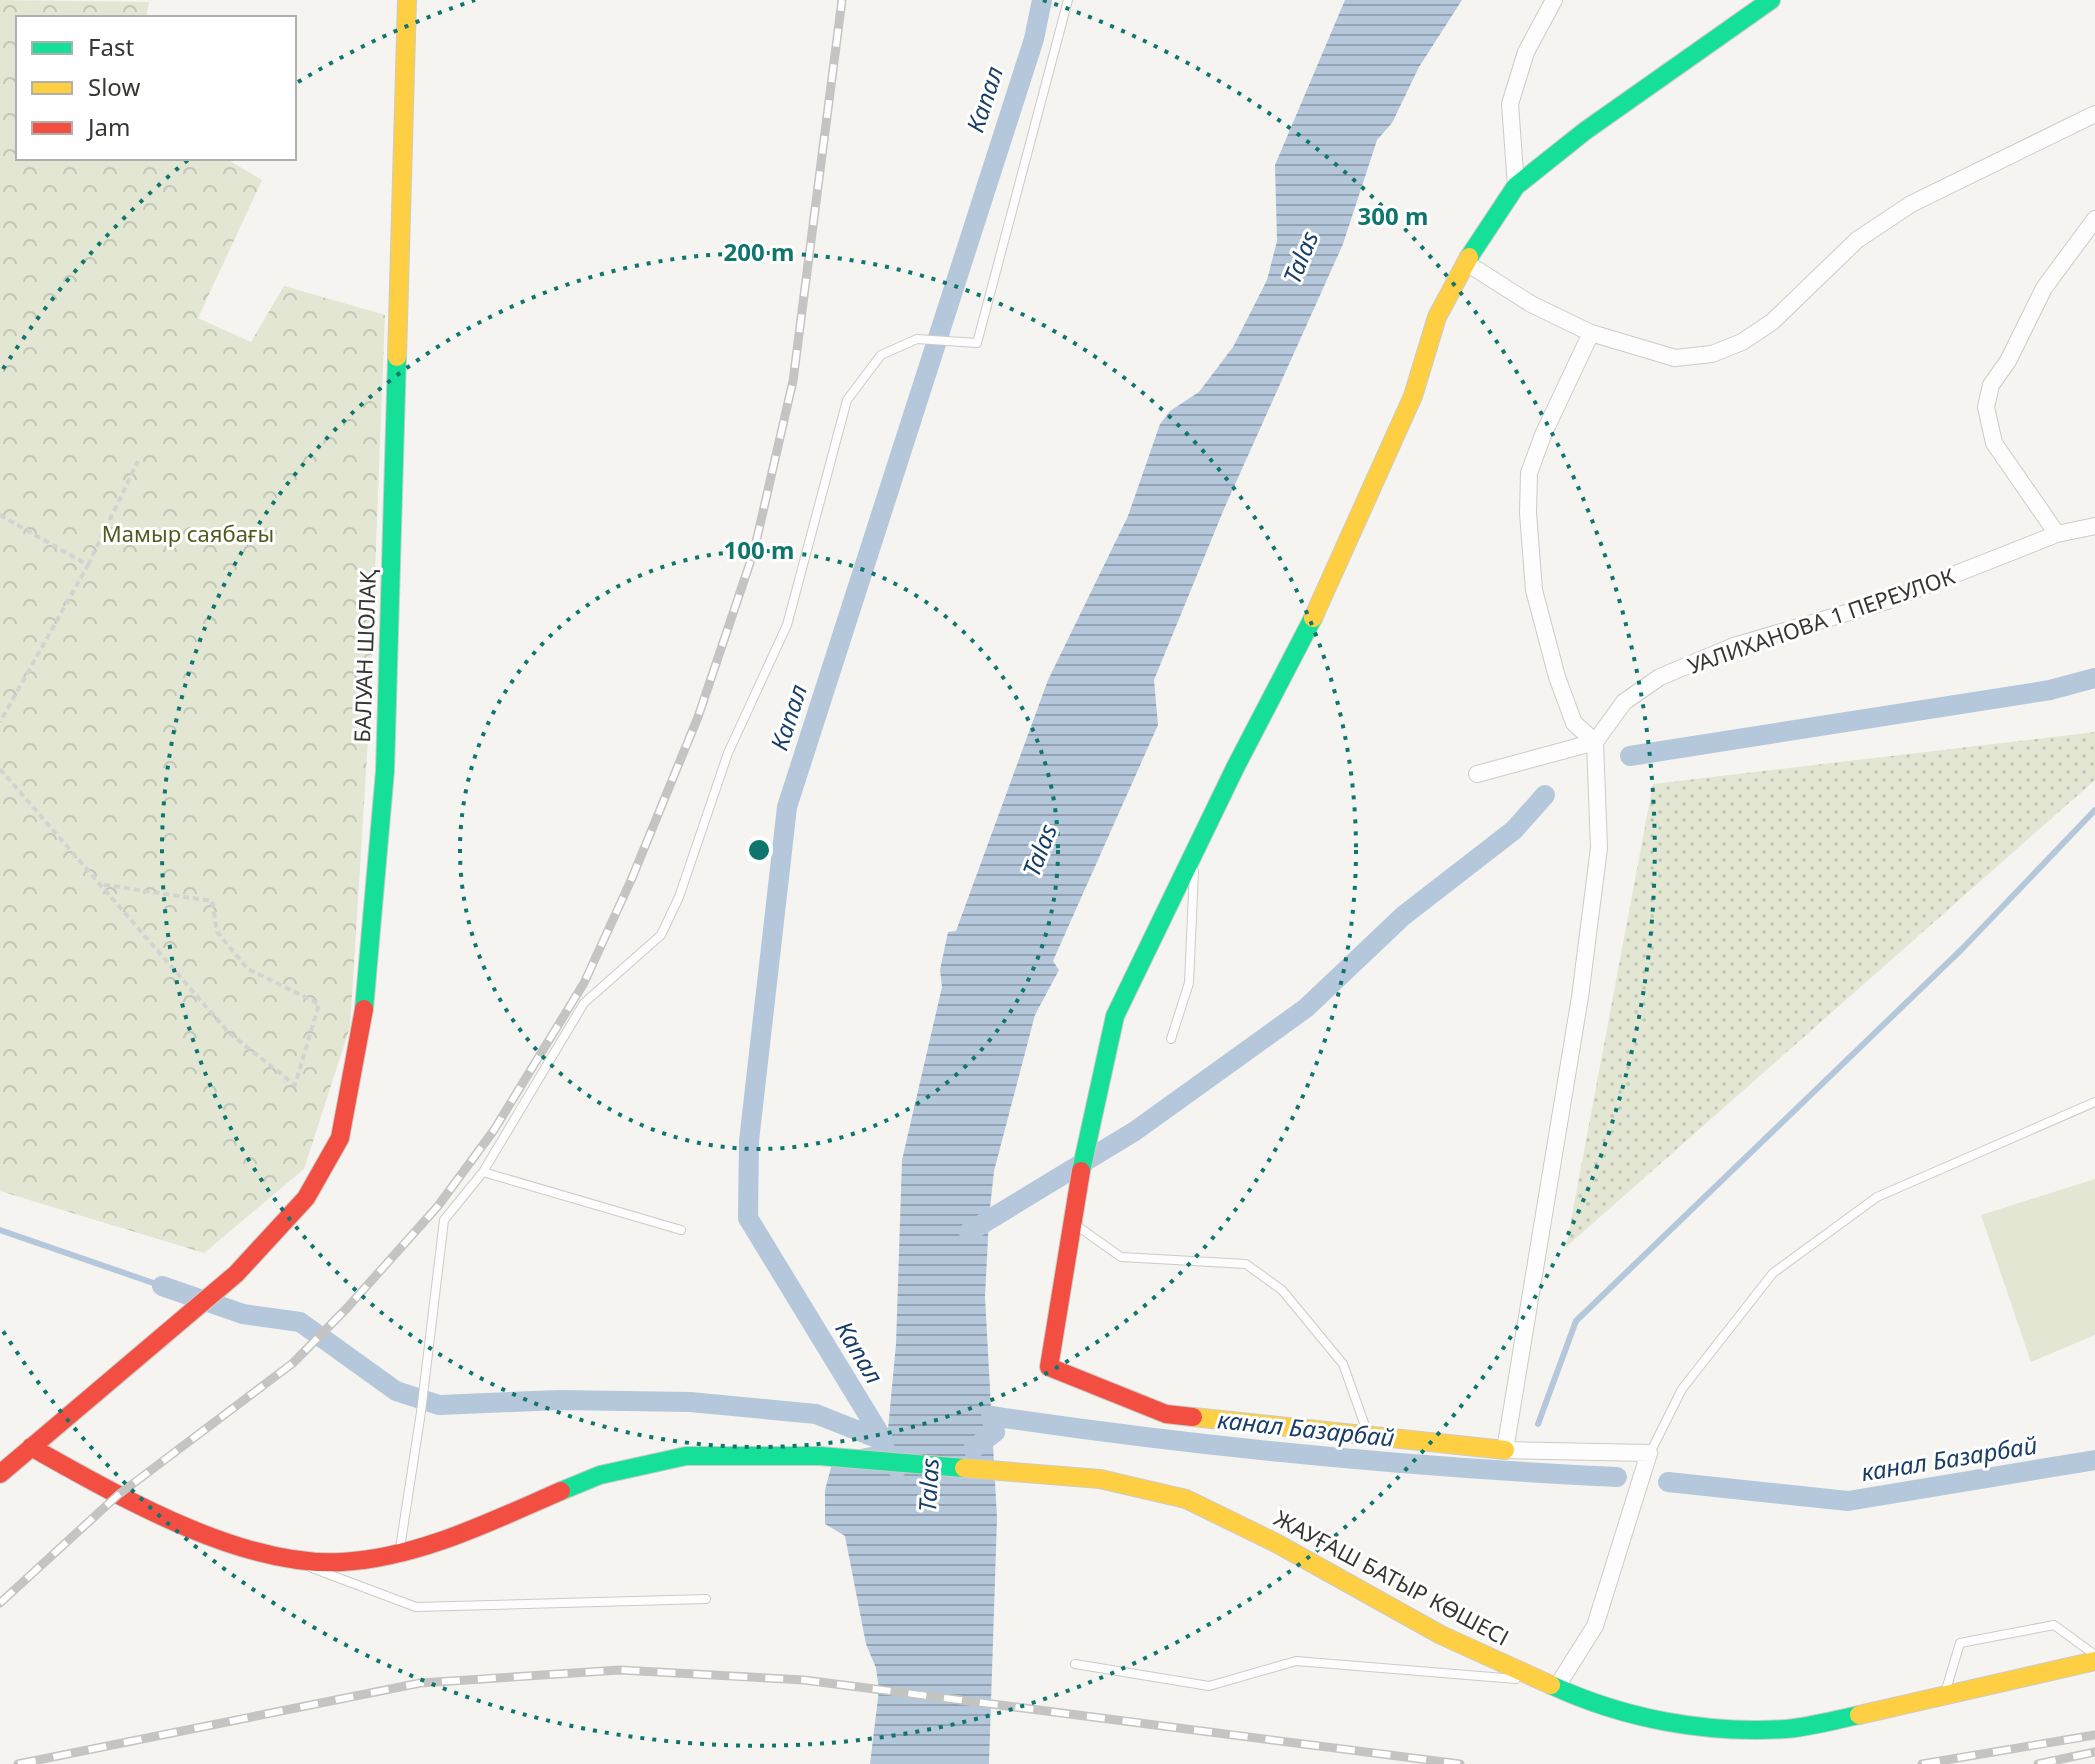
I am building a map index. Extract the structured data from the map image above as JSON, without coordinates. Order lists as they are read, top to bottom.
{
  "streets": {
    "main road": ["БАЛУАН ШОЛАҚ", "ЖАУҒАШ БАТЫР КӨШЕСІ"],
    "street": ["УАЛИХАНОВА 1 ПЕРЕУЛОК"]
  },
  "water": ["Капал", "Talas", "канал Базарбай"],
  "parks": ["Мамыр саябағы"],
  "legend": ["Fast", "Slow", "Jam"],
  "rings": ["300 m", "200 m", "100 m"]
}
